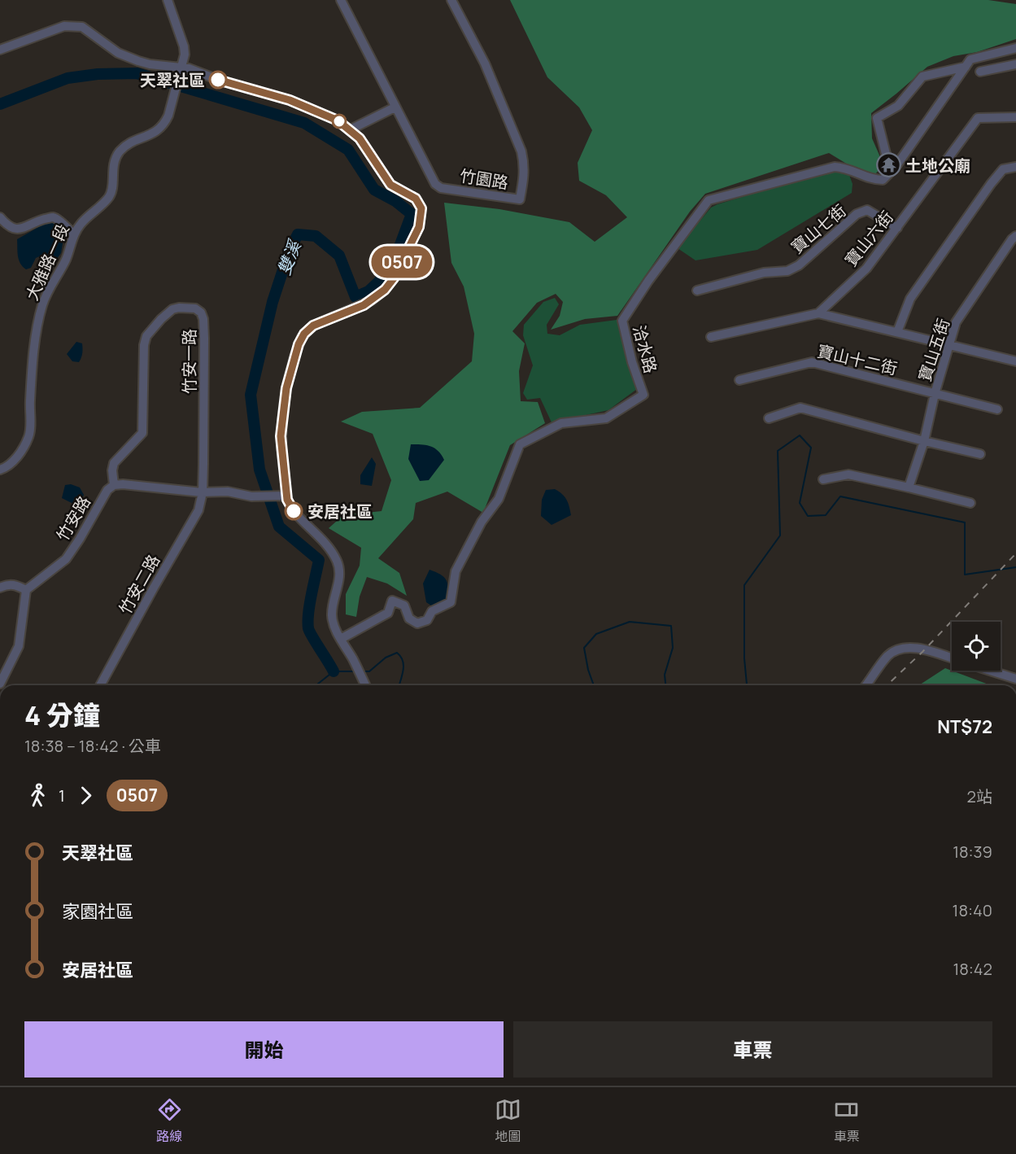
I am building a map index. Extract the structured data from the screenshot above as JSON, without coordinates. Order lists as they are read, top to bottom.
{
  "streets": {
    "street": [
      "竹園路",
      "寶山七街",
      "寶山六街",
      "大雅路一段",
      "洽水路",
      "寶山五街",
      "寶山十二街",
      "竹安一路",
      "竹安路",
      "竹安二路"
    ]
  },
  "crossings": [
    ["寶山七街", "寶山六街"],
    ["寶山五街", "寶山十二街"],
    ["竹安一路", "竹安路"],
    ["竹安一路", "竹安二路"]
  ],
  "water": ["雙溪"],
  "places": {
    "other": ["天翠社區", "安居社區"],
    "temple": ["土地公廟"]
  },
  "lines": ["bus line 0507"],
  "page": {
    "on_map": "0507",
    "heading": ["4 分鐘", "18:38 – 18:42 · 公車", "NT$72"],
    "legs": ["1", "0507", "2站"],
    "list": [
      {
        "name": "天翠社區",
        "value": "18:39"
      },
      {
        "name": "家園社區",
        "value": "18:40"
      },
      {
        "name": "安居社區",
        "value": "18:42"
      }
    ],
    "buttons": ["開始", "車票"],
    "tabs": ["路線", "地圖", "車票"]
  }
}
